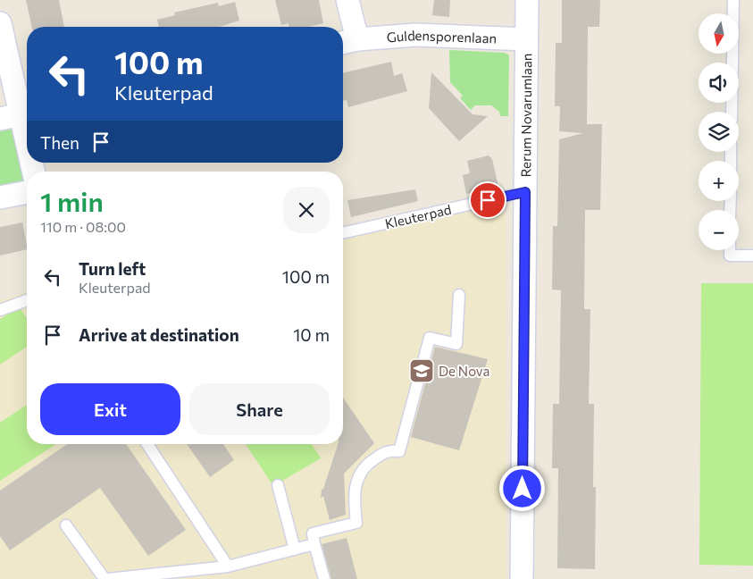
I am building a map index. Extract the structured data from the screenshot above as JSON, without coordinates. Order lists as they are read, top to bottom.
{
  "streets": {
    "street": ["Guldensporenlaan", "Rerum Novarumlaan"],
    "lane": ["Kleuterpad"]
  },
  "crossings": [
    ["Guldensporenlaan", "Rerum Novarumlaan"],
    ["Rerum Novarumlaan", "Kleuterpad"]
  ],
  "places": {
    "school or university": ["De Nova"]
  },
  "north": "bottom",
  "page": {
    "map_buttons": ["+", "−"],
    "turn": ["100 m", "Kleuterpad"],
    "then": "Then",
    "heading": ["1 min", "110 m · 08:00"],
    "list": [
      {
        "name": "Turn left",
        "note": "Kleuterpad",
        "value": "100 m"
      },
      {
        "name": "Arrive at destination",
        "value": "10 m"
      }
    ],
    "buttons": ["Exit", "Share"]
  }
}
